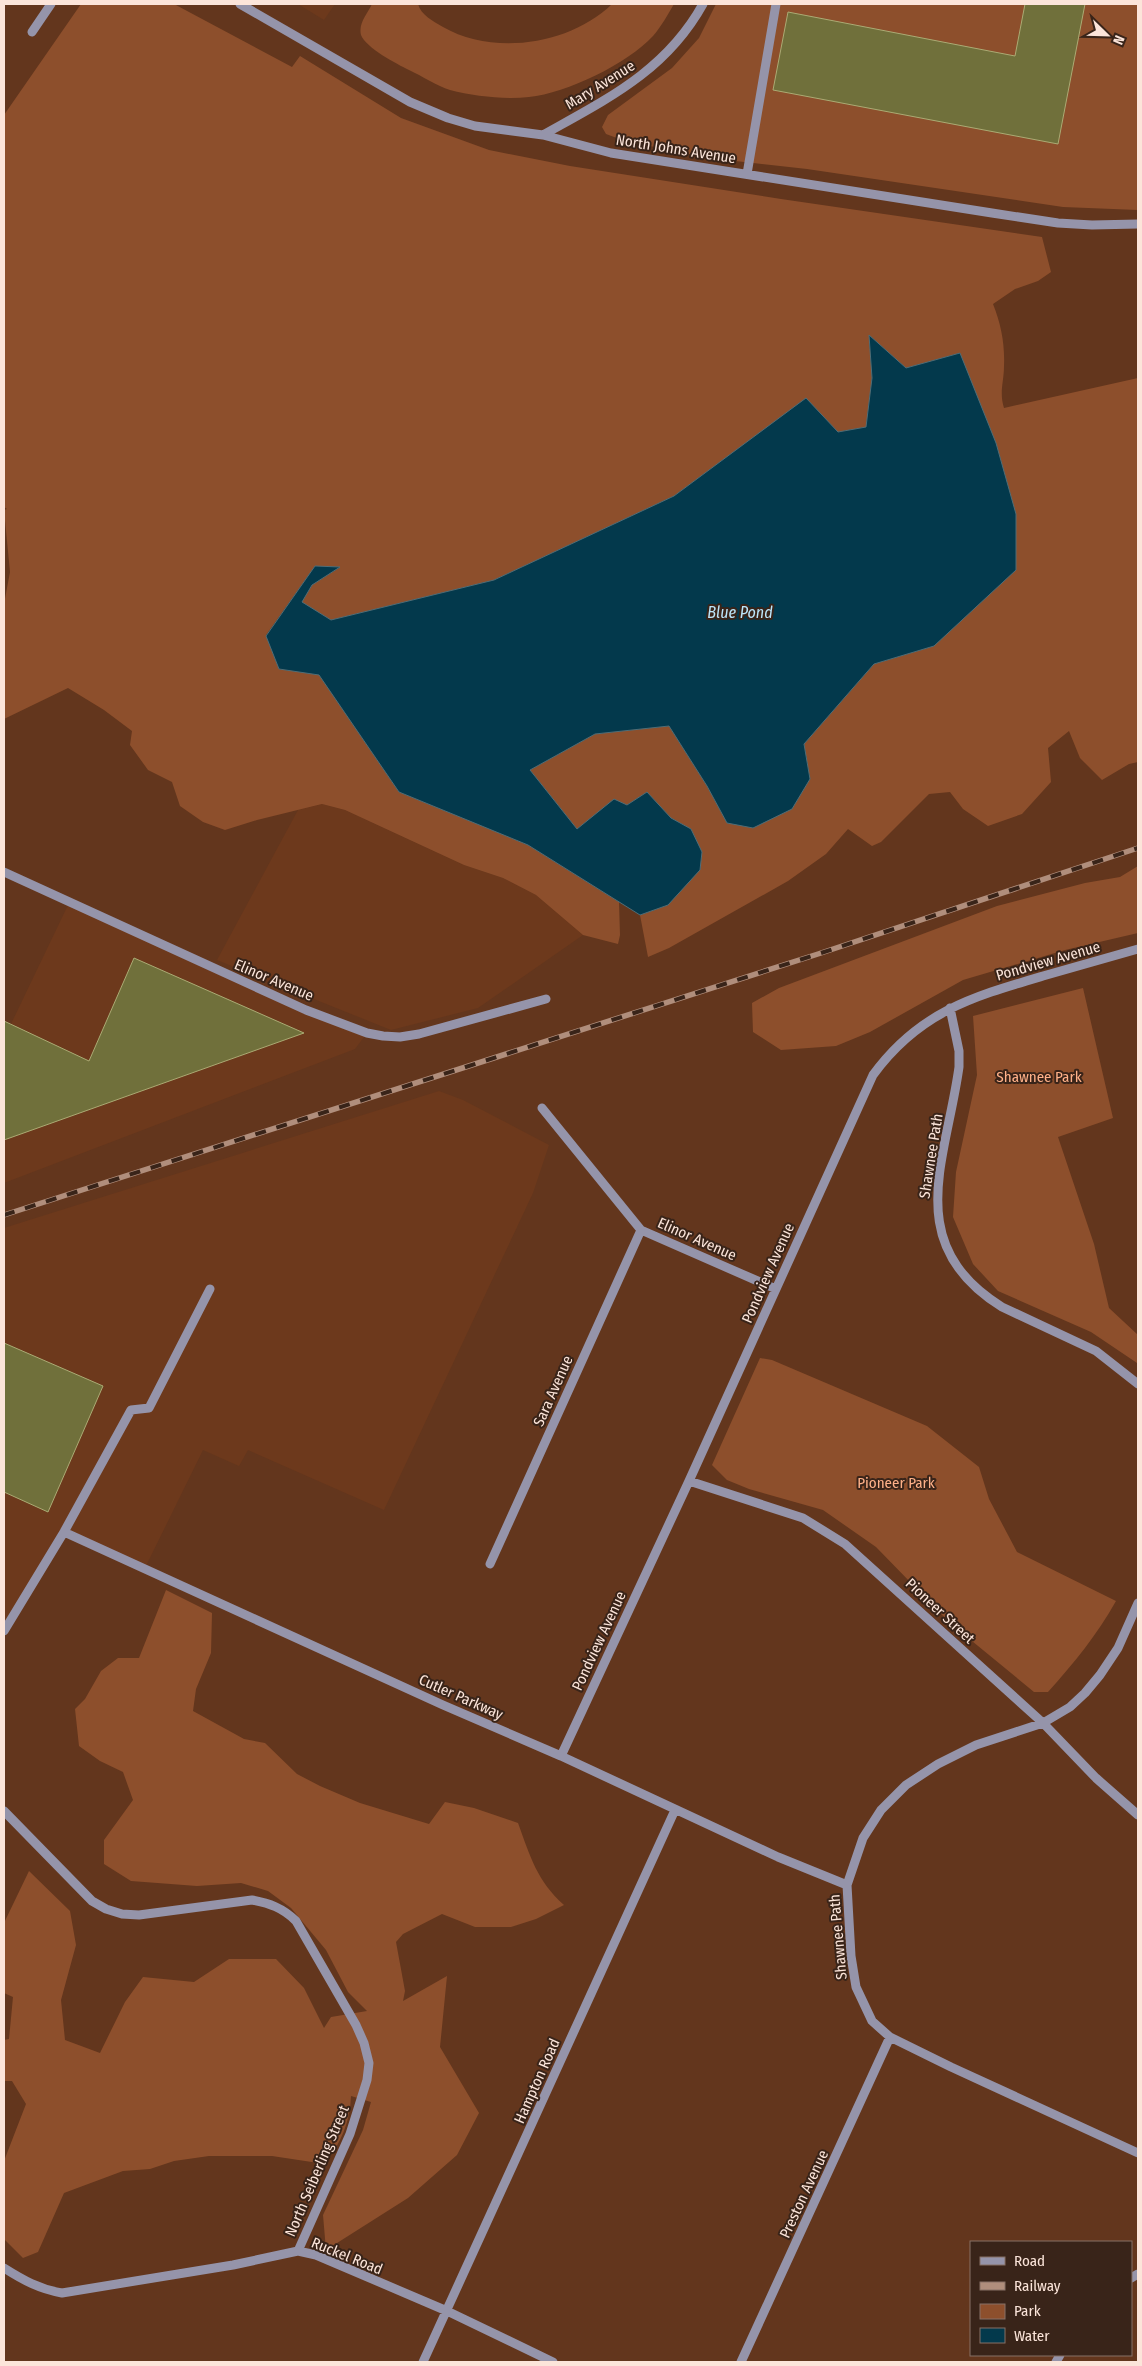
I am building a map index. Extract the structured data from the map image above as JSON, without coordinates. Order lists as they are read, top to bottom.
{
  "streets": {
    "street": [
      "Mary Avenue",
      "North Johns Avenue",
      "Pondview Avenue",
      "Elinor Avenue",
      "Shawnee Path",
      "Sara Avenue",
      "Pioneer Street",
      "Cutler Parkway",
      "Hampton Road",
      "North Seiberling Street",
      "Preston Avenue",
      "Ruckel Road"
    ]
  },
  "crossings": [
    ["Mary Avenue", "North Johns Avenue"],
    ["Pondview Avenue", "Elinor Avenue"],
    ["Pondview Avenue", "Shawnee Path"],
    ["Pondview Avenue", "Pioneer Street"],
    ["Pondview Avenue", "Cutler Parkway"],
    ["Elinor Avenue", "Sara Avenue"],
    ["Shawnee Path", "Pioneer Street"],
    ["Shawnee Path", "Cutler Parkway"],
    ["Shawnee Path", "Preston Avenue"],
    ["Cutler Parkway", "Hampton Road"],
    ["Hampton Road", "Ruckel Road"],
    ["North Seiberling Street", "Ruckel Road"]
  ],
  "water": ["Blue Pond"],
  "parks": ["Shawnee Park", "Pioneer Park"],
  "legend": [
    "Road",
    "Railway",
    "Park",
    "Water"
  ],
  "north": "bottom right"
}
